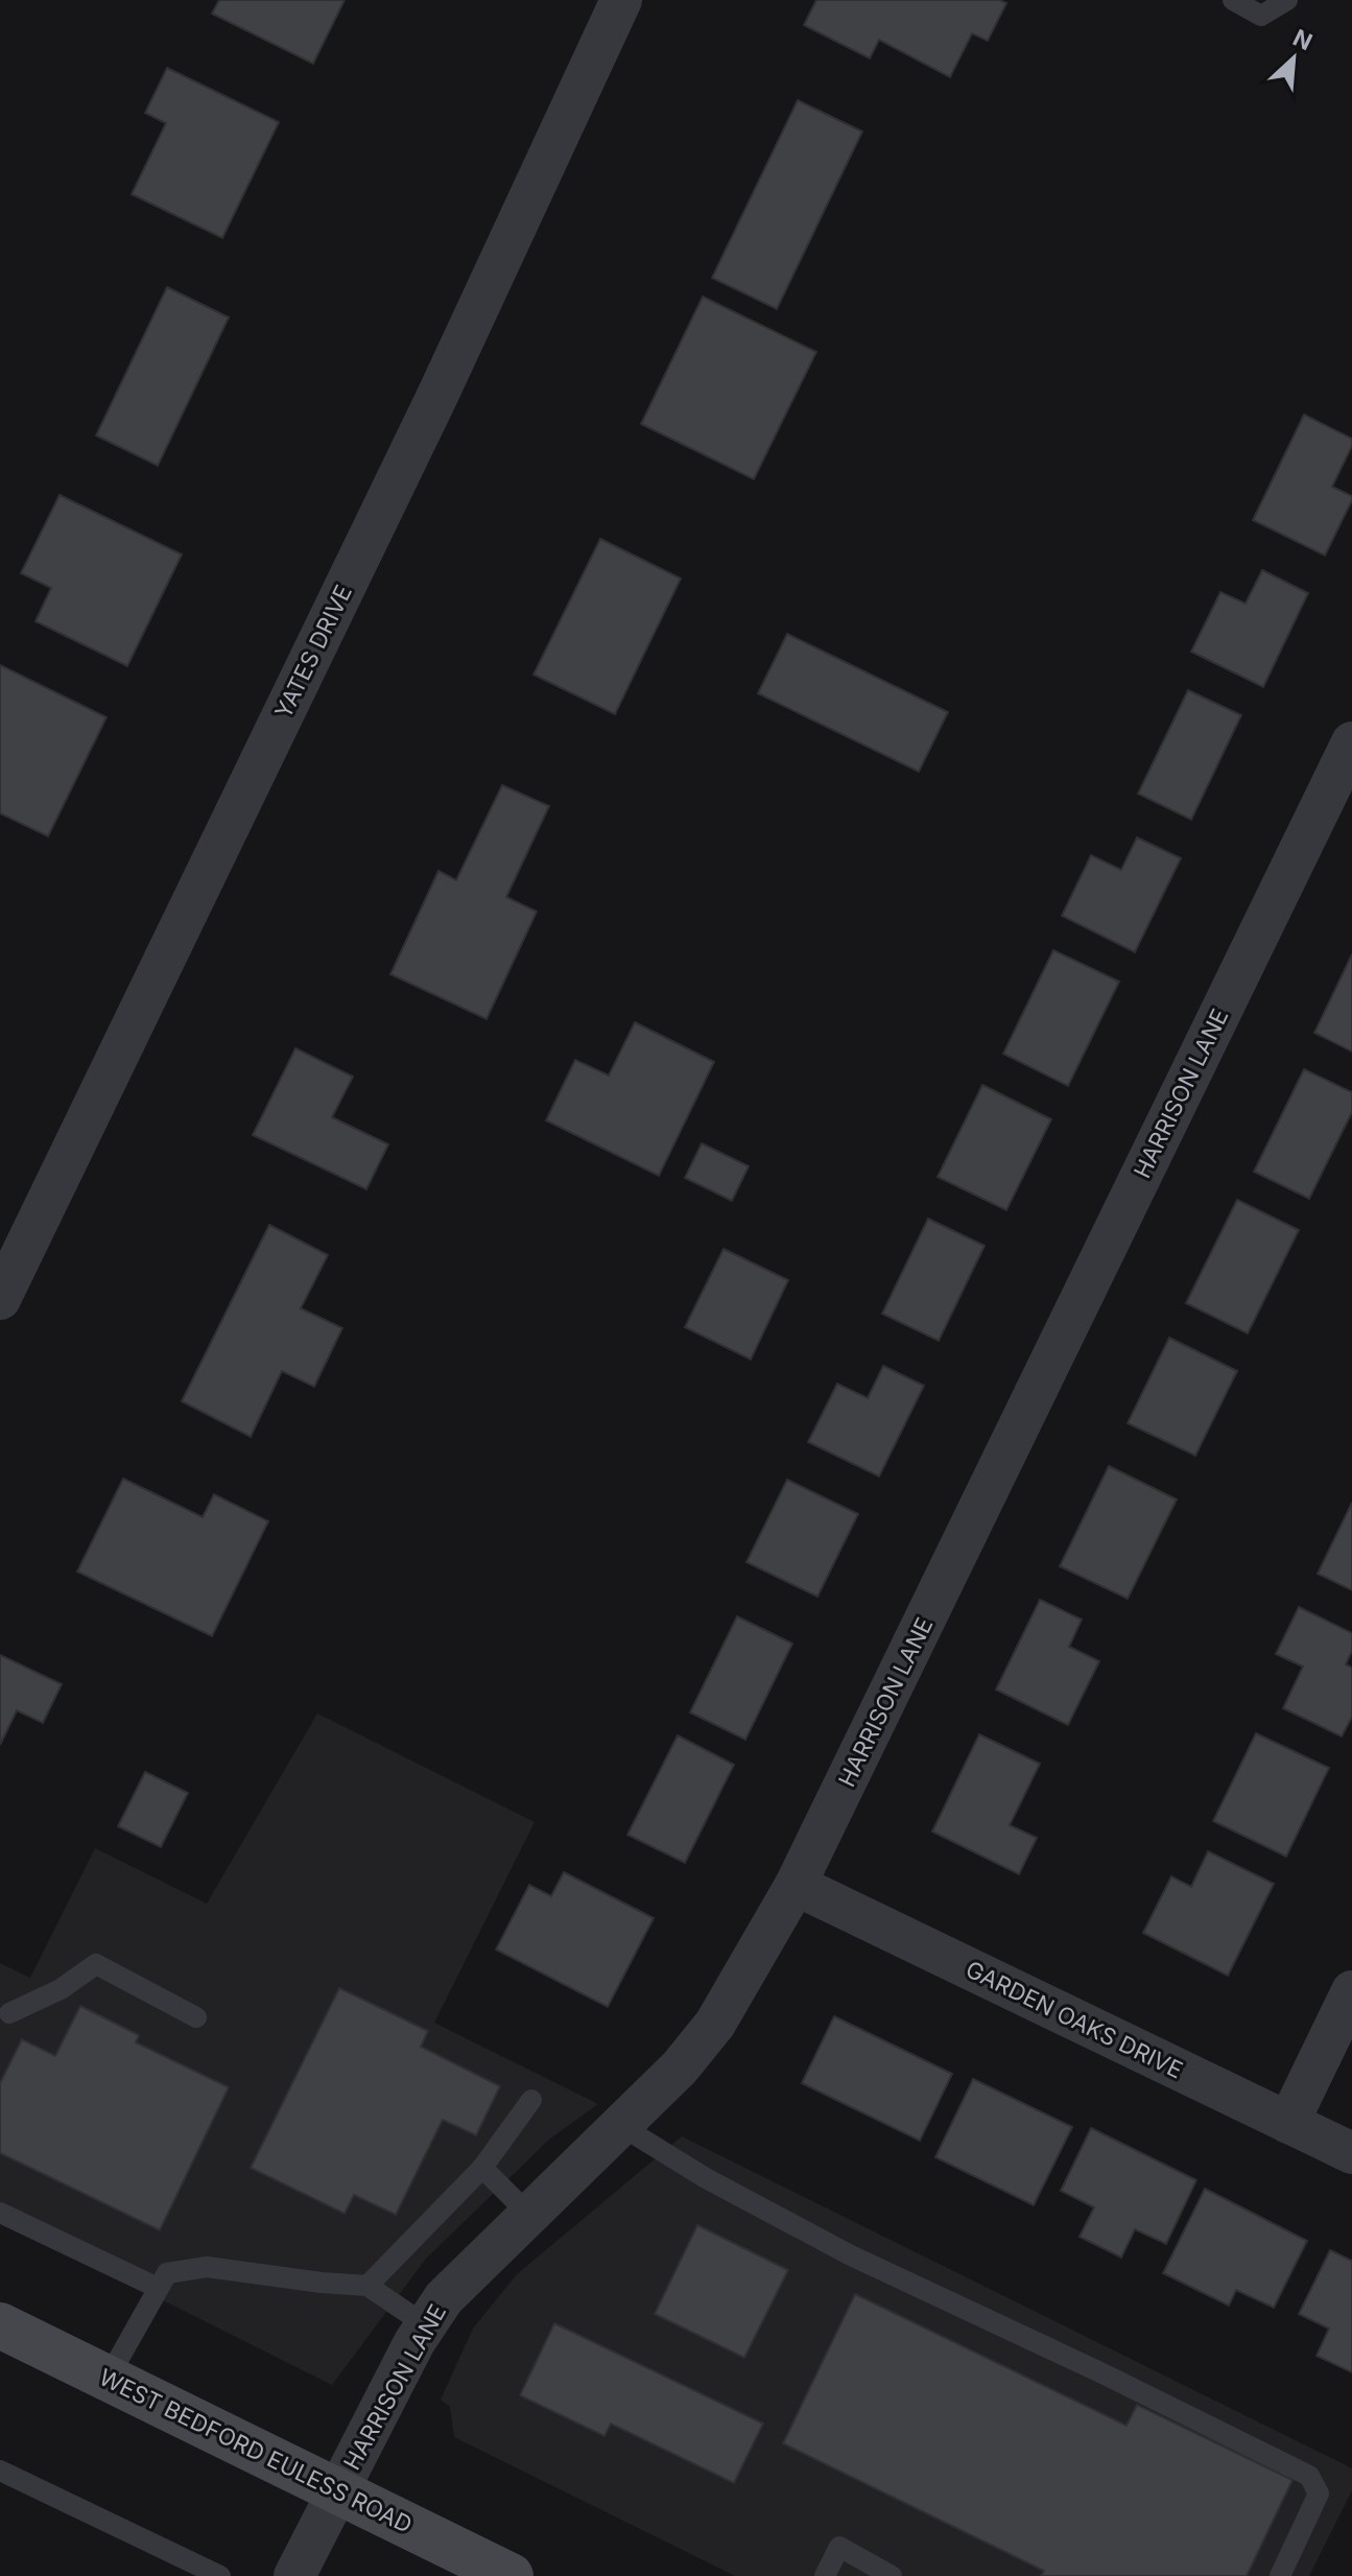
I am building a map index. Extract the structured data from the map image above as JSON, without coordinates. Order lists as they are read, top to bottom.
{
  "streets": {
    "main road": ["WEST BEDFORD EULESS ROAD"],
    "street": ["YATES DRIVE", "HARRISON LANE", "GARDEN OAKS DRIVE"]
  },
  "crossings": [
    ["HARRISON LANE", "GARDEN OAKS DRIVE"],
    ["HARRISON LANE", "WEST BEDFORD EULESS ROAD"]
  ],
  "north": "top right"
}
